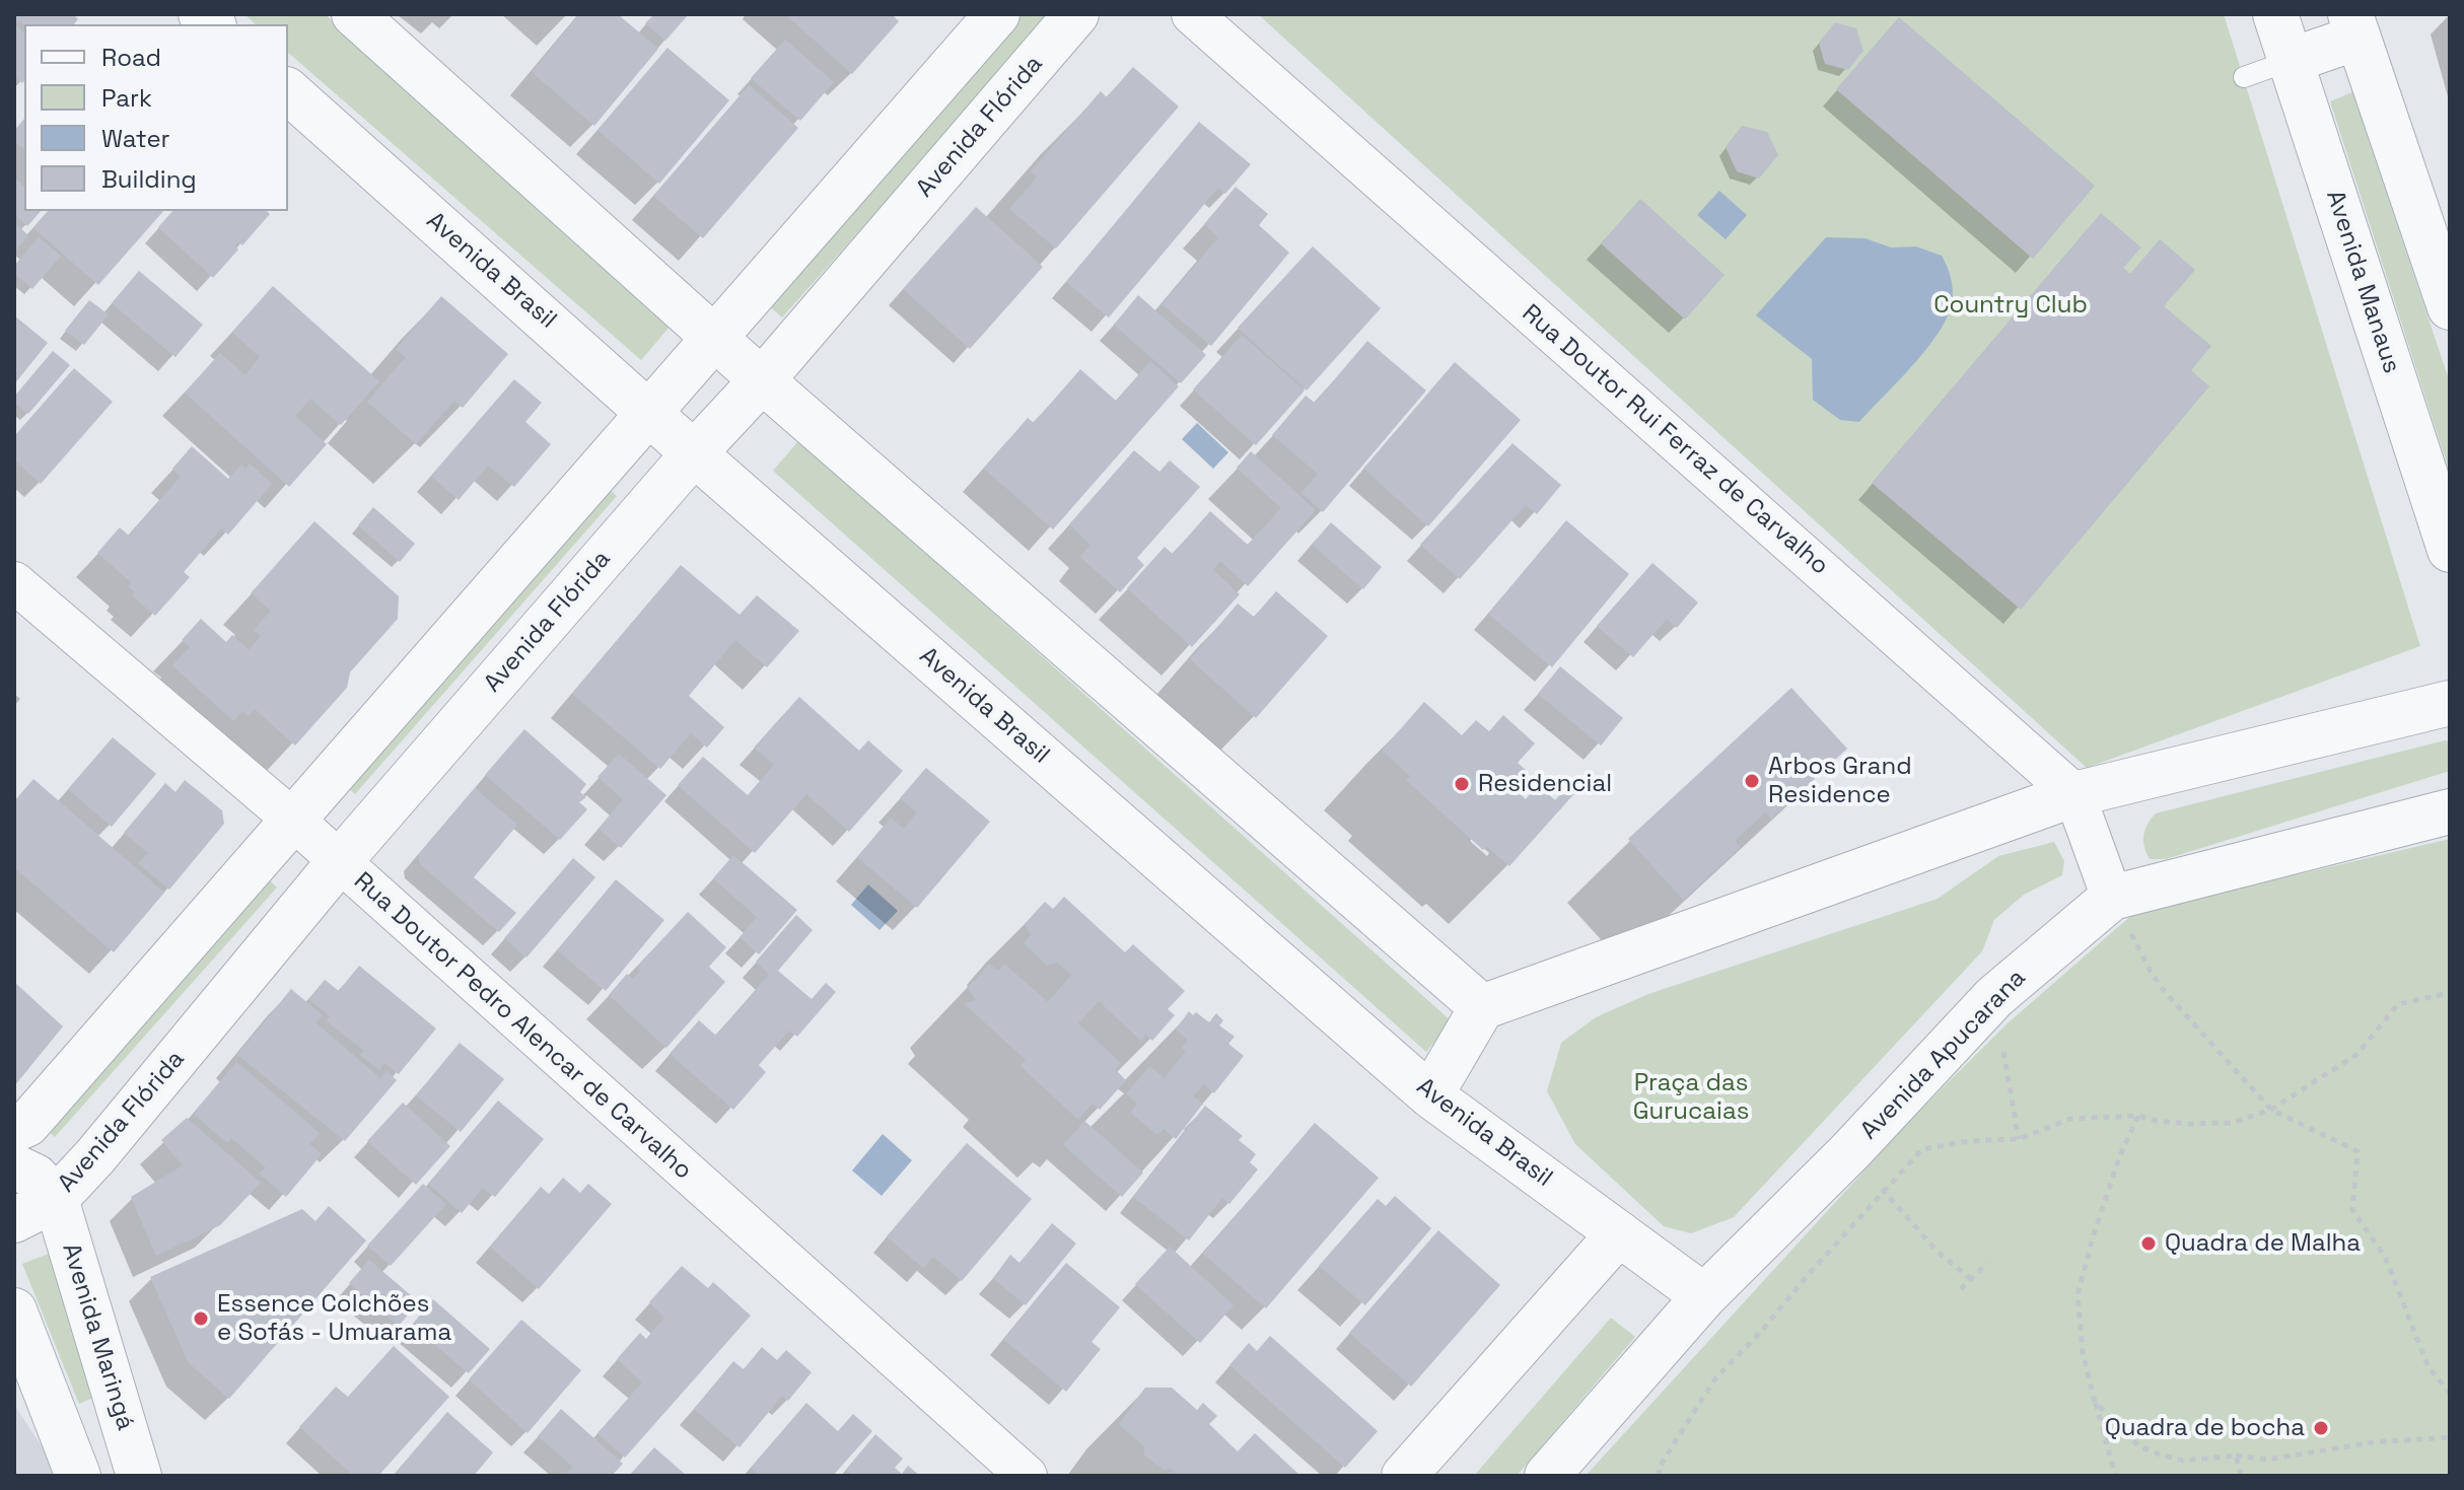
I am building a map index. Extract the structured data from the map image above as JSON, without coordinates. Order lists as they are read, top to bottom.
{
  "streets": {
    "street": [
      "Avenida Flórida",
      "Avenida Brasil",
      "Avenida Manaus",
      "Rua Doutor Rui Ferraz de Carvalho",
      "Rua Doutor Pedro Alencar de Carvalho",
      "Avenida Apucarana",
      "Avenida Maringá"
    ]
  },
  "crossings": [
    ["Avenida Flórida", "Avenida Brasil"],
    ["Avenida Flórida", "Rua Doutor Pedro Alencar de Carvalho"],
    ["Avenida Flórida", "Avenida Maringá"],
    ["Avenida Brasil", "Avenida Apucarana"],
    ["Rua Doutor Rui Ferraz de Carvalho", "Avenida Apucarana"]
  ],
  "parks": ["Country Club", "Praça das Gurucaias"],
  "places": [
    "Arbos Grand Residence",
    "Residencial",
    "Quadra de Malha",
    "Essence Colchões e Sofás - Umuarama",
    "Quadra de bocha"
  ],
  "legend": [
    "Road",
    "Park",
    "Water",
    "Building"
  ]
}
